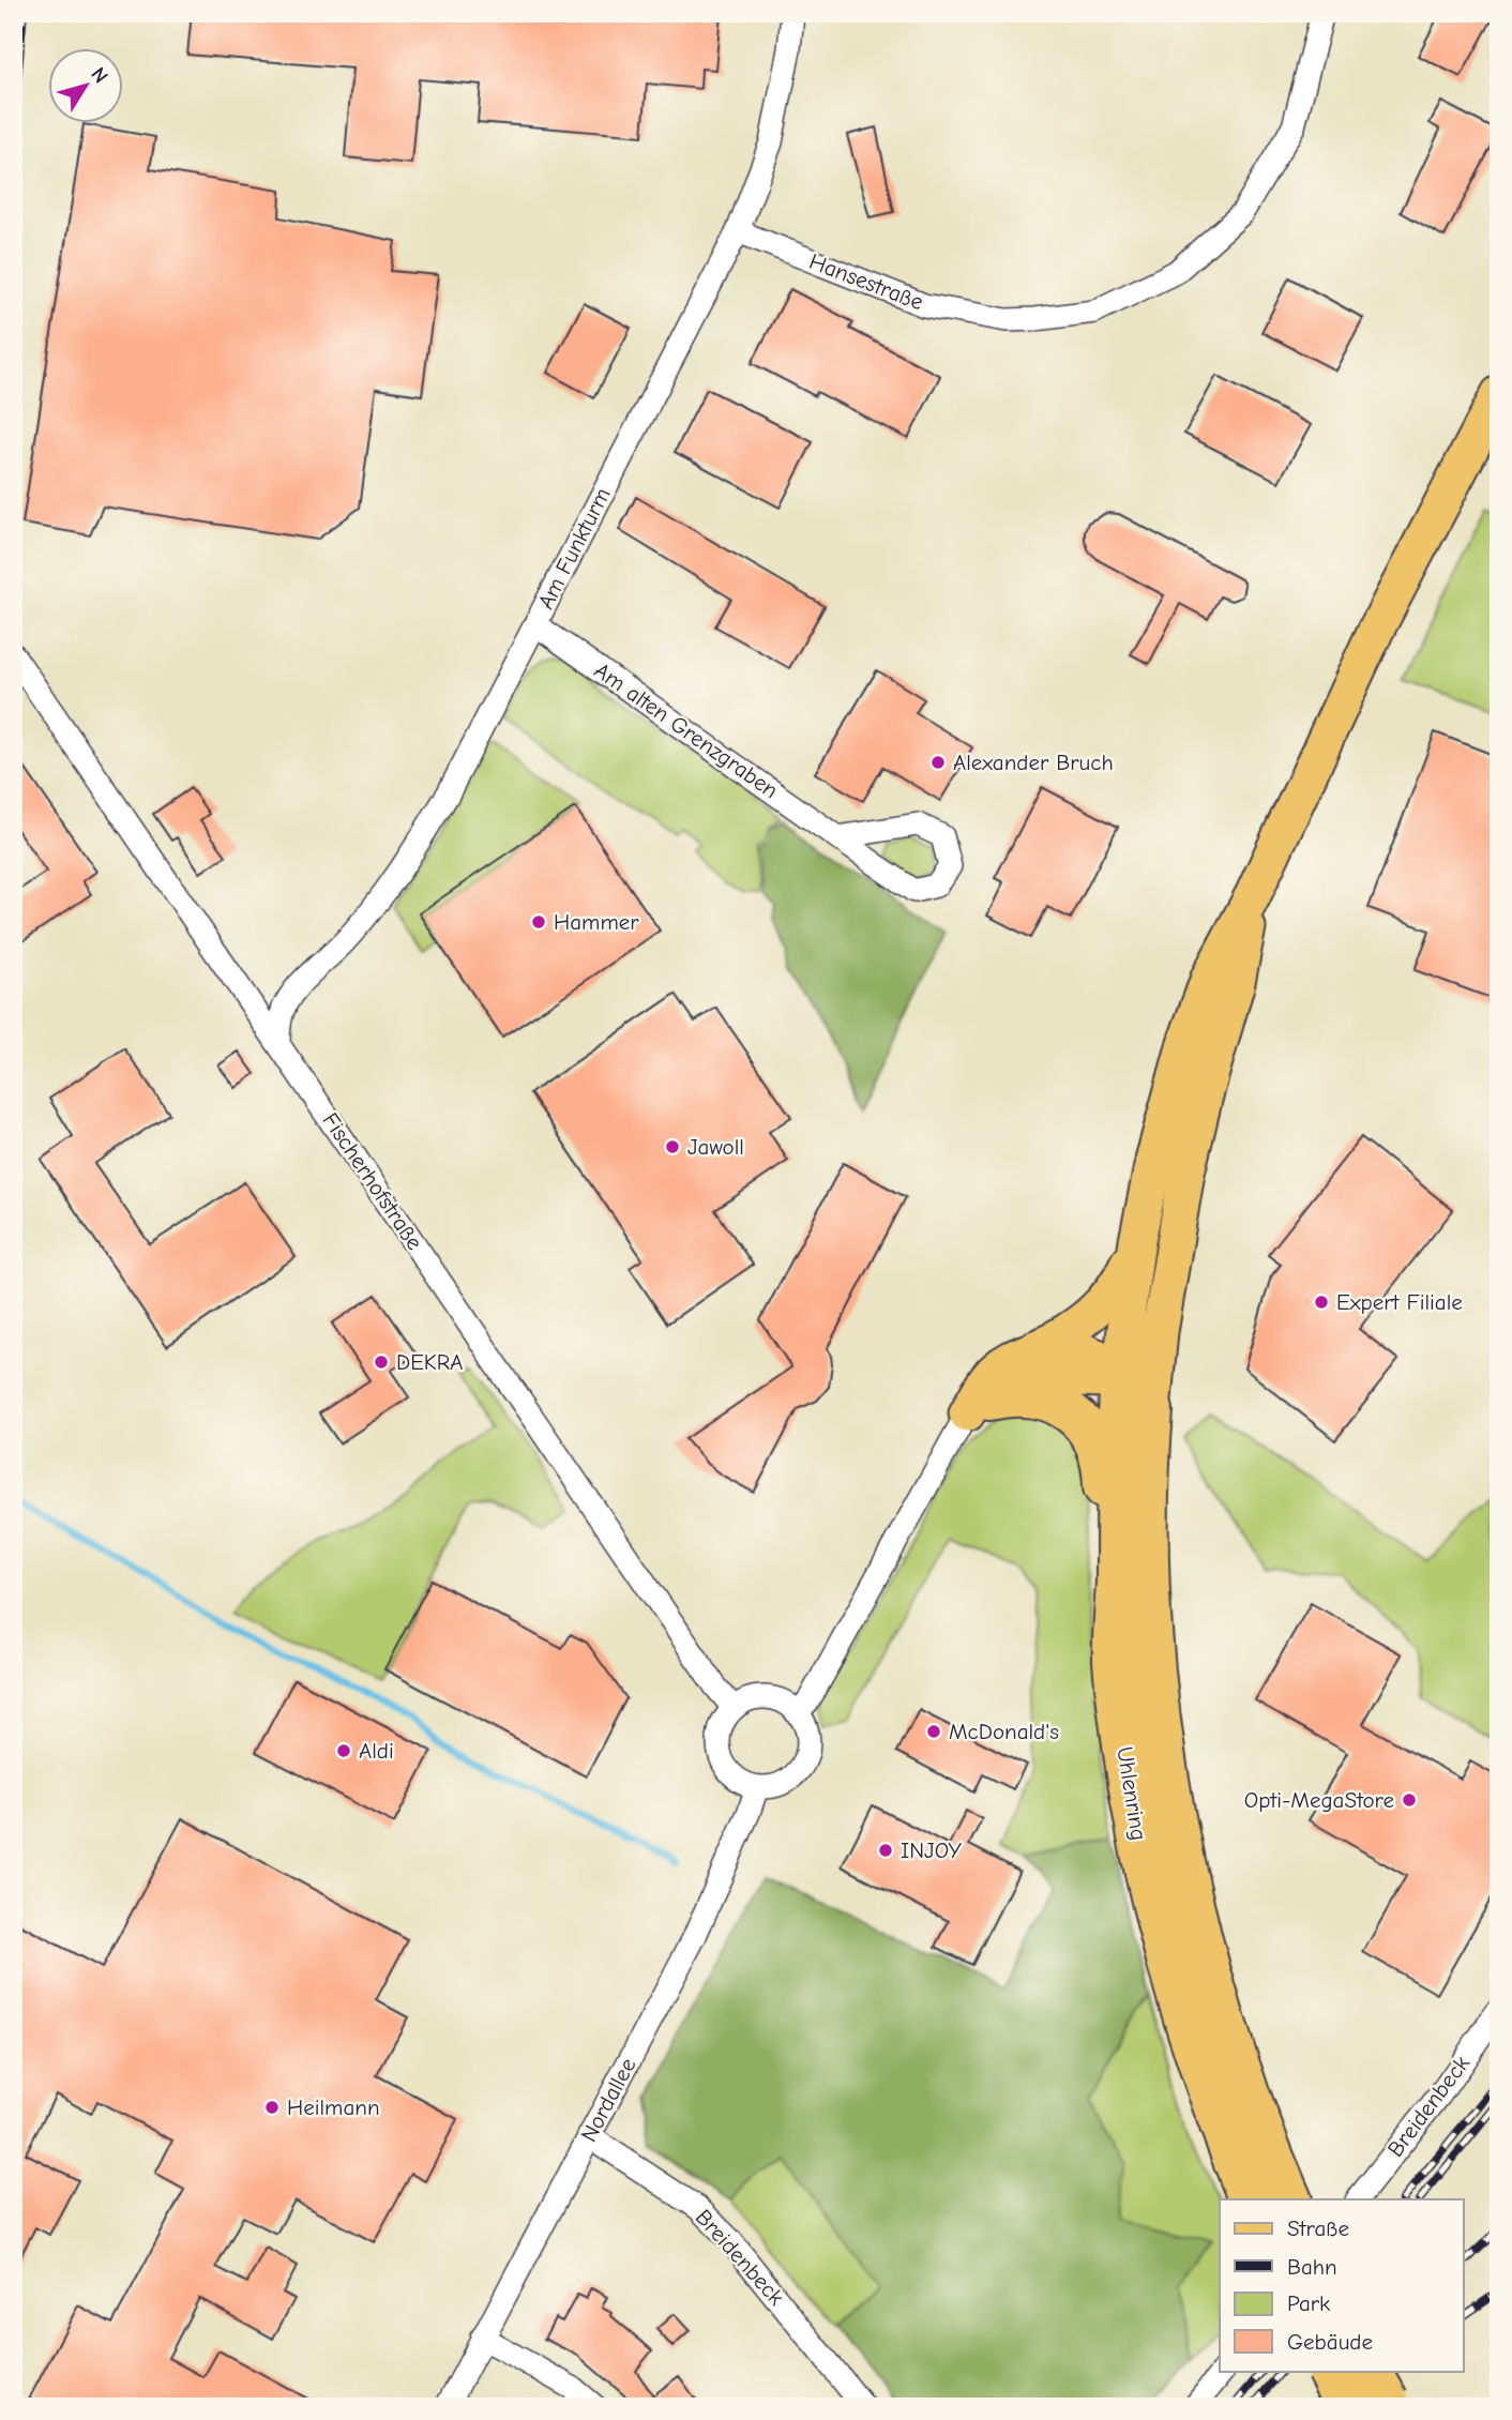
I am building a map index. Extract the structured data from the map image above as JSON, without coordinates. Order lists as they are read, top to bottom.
{
  "streets": {
    "highway": ["Uhlenring"],
    "street": [
      "Hansestraße",
      "Am Funkturm",
      "Am alten Grenzgraben",
      "Fischerhofstraße",
      "Nordallee",
      "Breidenbeck"
    ]
  },
  "crossings": [
    ["Hansestraße", "Am Funkturm"],
    ["Am Funkturm", "Am alten Grenzgraben"],
    ["Am Funkturm", "Fischerhofstraße"],
    ["Fischerhofstraße", "Nordallee"],
    ["Nordallee", "Breidenbeck"]
  ],
  "places": [
    "Alexander Bruch",
    "Hammer",
    "Jawoll",
    "Expert Filiale",
    "DEKRA",
    "McDonald's",
    "Aldi",
    "Opti-MegaStore",
    "INJOY",
    "Heilmann"
  ],
  "legend": [
    "Straße",
    "Bahn",
    "Park",
    "Gebäude"
  ],
  "north": "top right"
}
